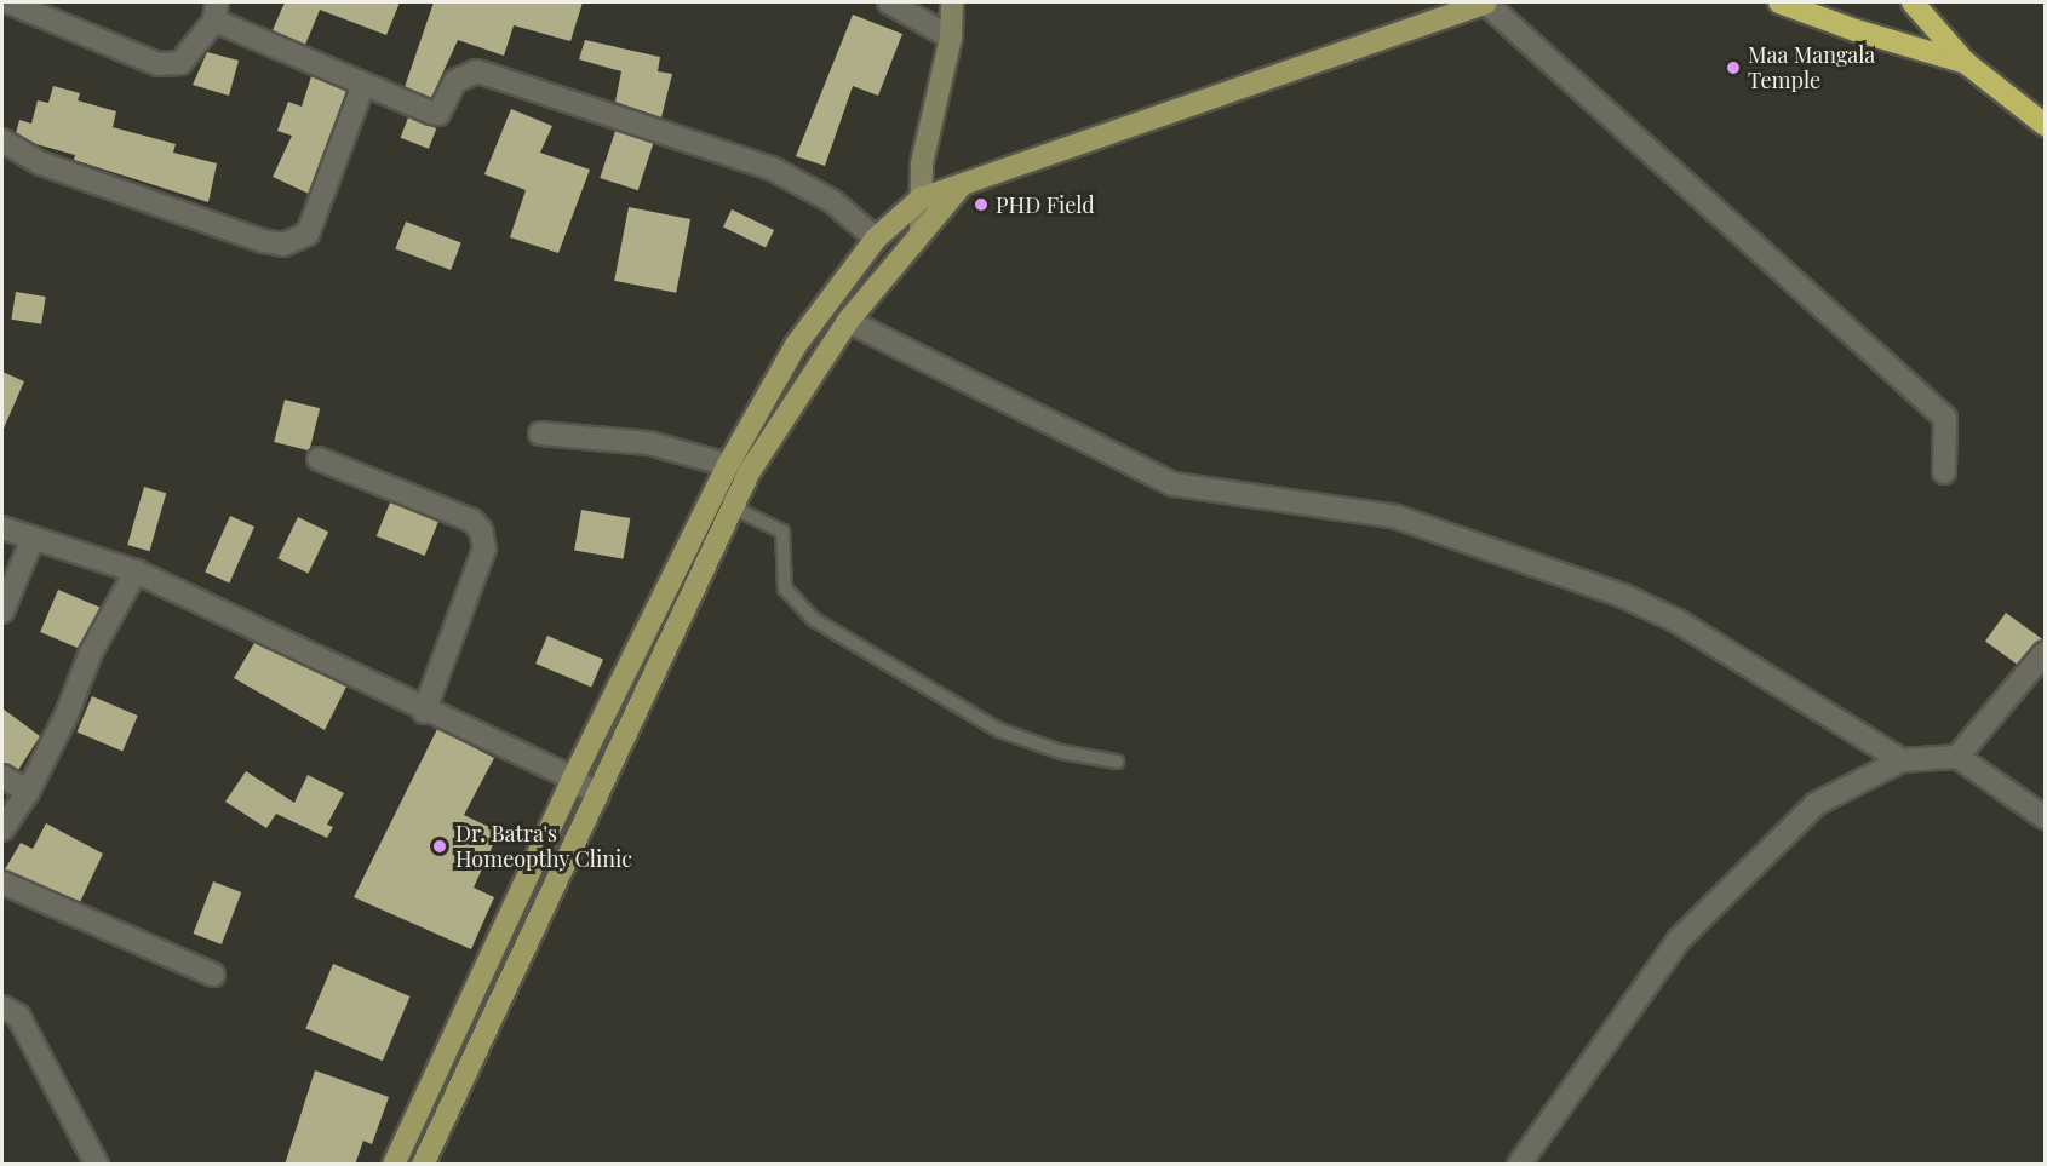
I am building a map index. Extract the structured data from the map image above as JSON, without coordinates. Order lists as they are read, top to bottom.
{
  "places": ["Maa Mangala Temple", "PHD Field", "Dr. Batra's Homeopthy Clinic"]
}
